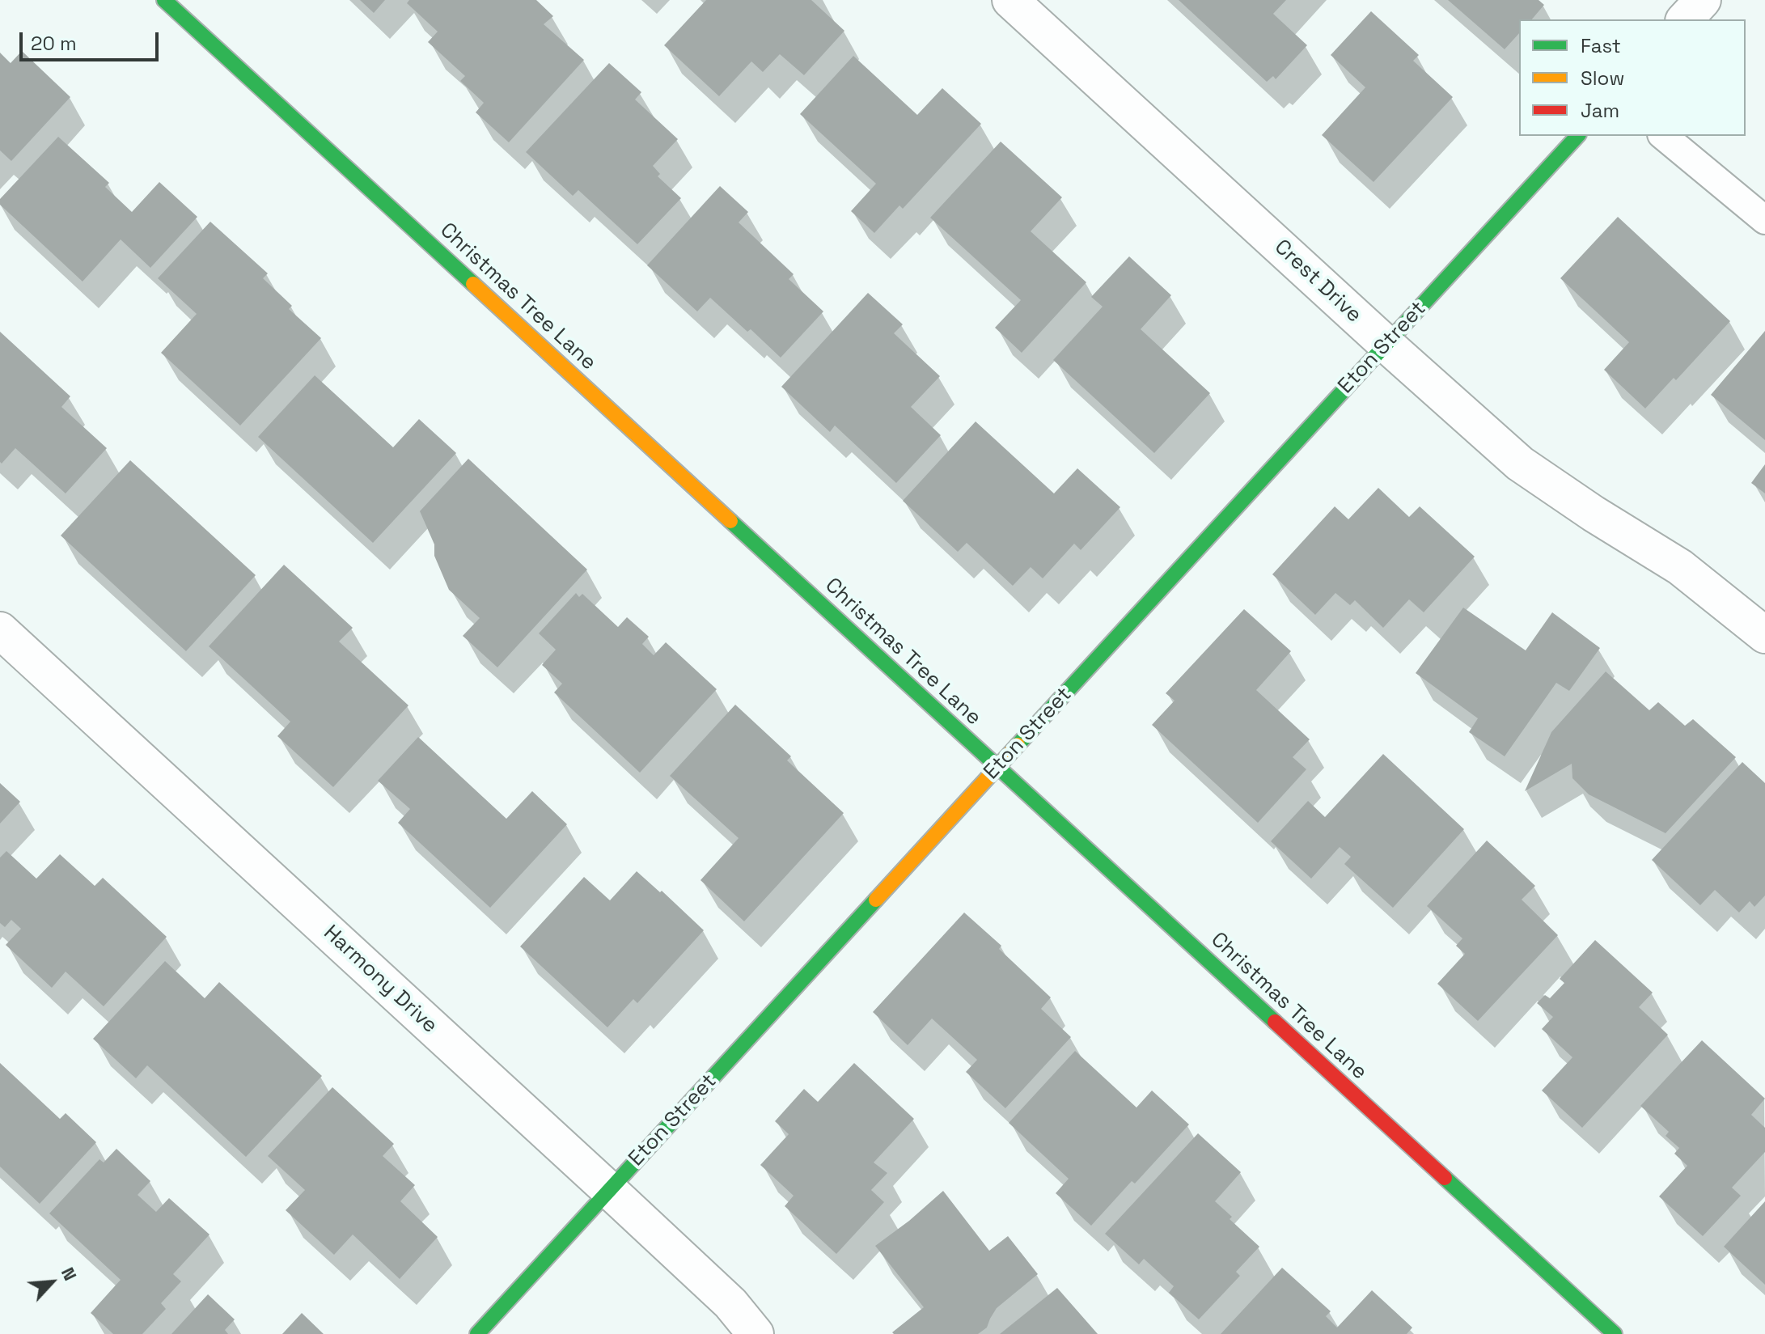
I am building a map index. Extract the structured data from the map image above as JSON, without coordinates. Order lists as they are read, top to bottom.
{
  "streets": {
    "street": [
      "Crest Drive",
      "Christmas Tree Lane",
      "Eton Street",
      "Harmony Drive"
    ]
  },
  "crossings": [
    ["Crest Drive", "Eton Street"],
    ["Christmas Tree Lane", "Eton Street"],
    ["Eton Street", "Harmony Drive"]
  ],
  "legend": ["Fast", "Slow", "Jam"],
  "scale_bar": "20 m",
  "north": "top right"
}
